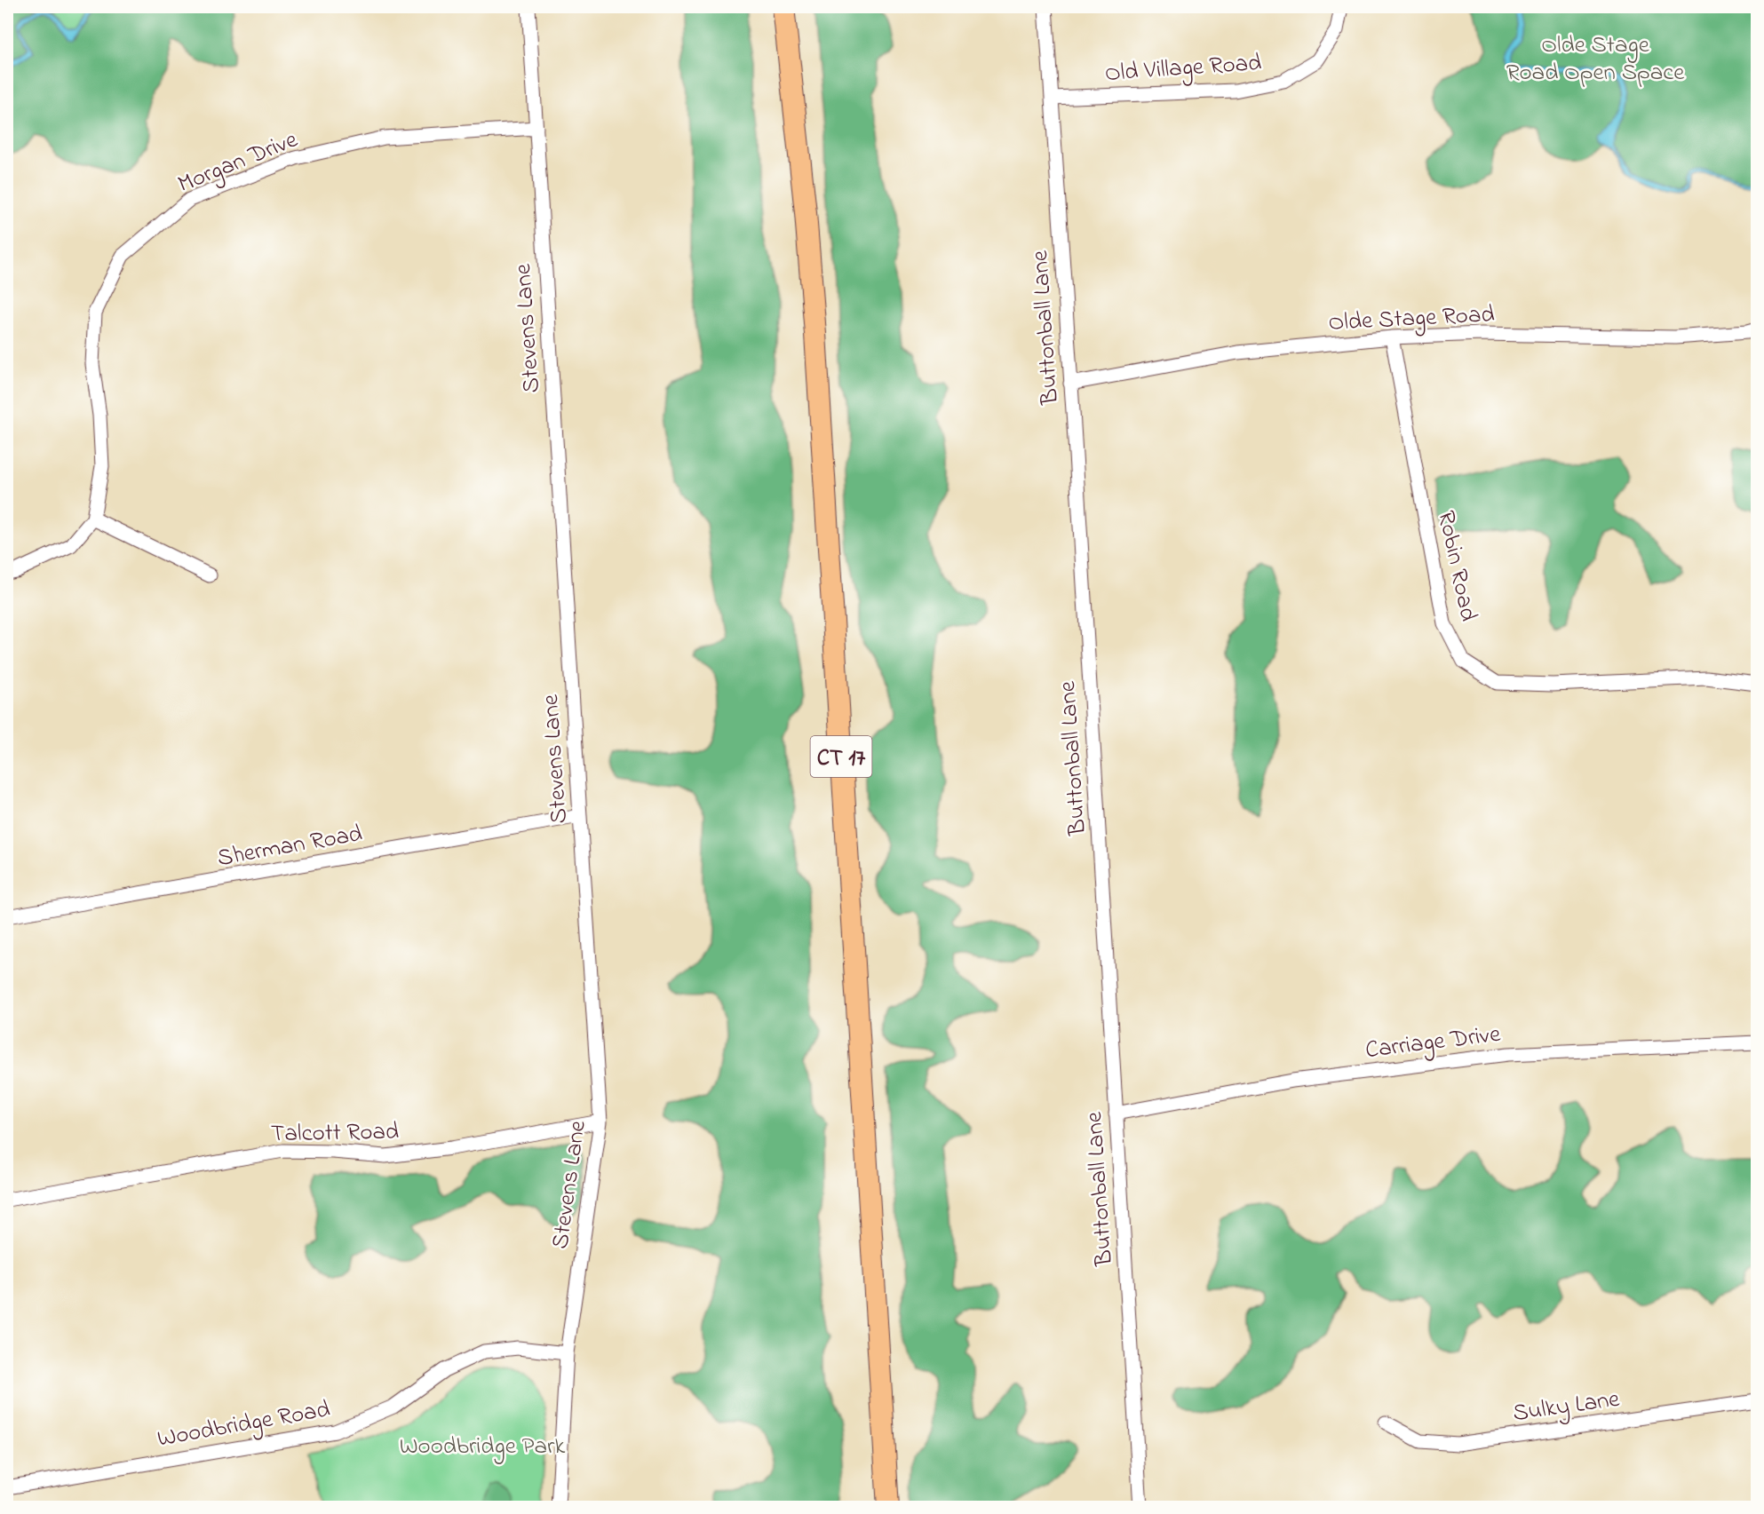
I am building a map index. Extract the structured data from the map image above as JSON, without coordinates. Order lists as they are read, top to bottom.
{
  "streets": {
    "main road": ["CT 17"],
    "street": [
      "Old Village Road",
      "Morgan Drive",
      "Olde Stage Road",
      "Buttonball Lane",
      "Stevens Lane",
      "Robin Road",
      "Sherman Road",
      "Carriage Drive",
      "Talcott Road",
      "Sulky Lane",
      "Woodbridge Road"
    ]
  },
  "crossings": [
    ["Old Village Road", "Buttonball Lane"],
    ["Morgan Drive", "Stevens Lane"],
    ["Olde Stage Road", "Buttonball Lane"],
    ["Olde Stage Road", "Robin Road"],
    ["Buttonball Lane", "Carriage Drive"],
    ["Stevens Lane", "Sherman Road"],
    ["Stevens Lane", "Talcott Road"],
    ["Stevens Lane", "Woodbridge Road"]
  ],
  "parks": ["Olde Stage Road Open Space", "Woodbridge Park"]
}
